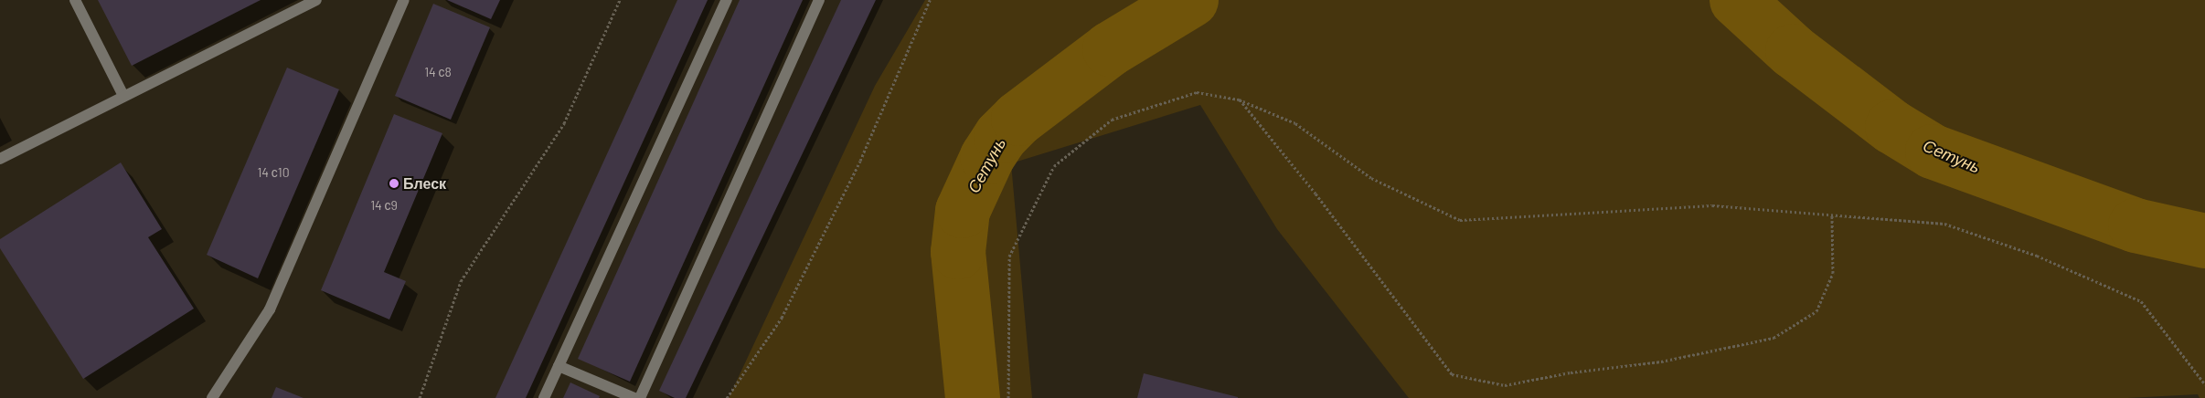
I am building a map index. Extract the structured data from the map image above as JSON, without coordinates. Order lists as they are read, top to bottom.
{
  "water": ["Сетунь"],
  "places": ["Блеск"],
  "house_numbers": ["14 с8", "14 с10", "14 с9"]
}
